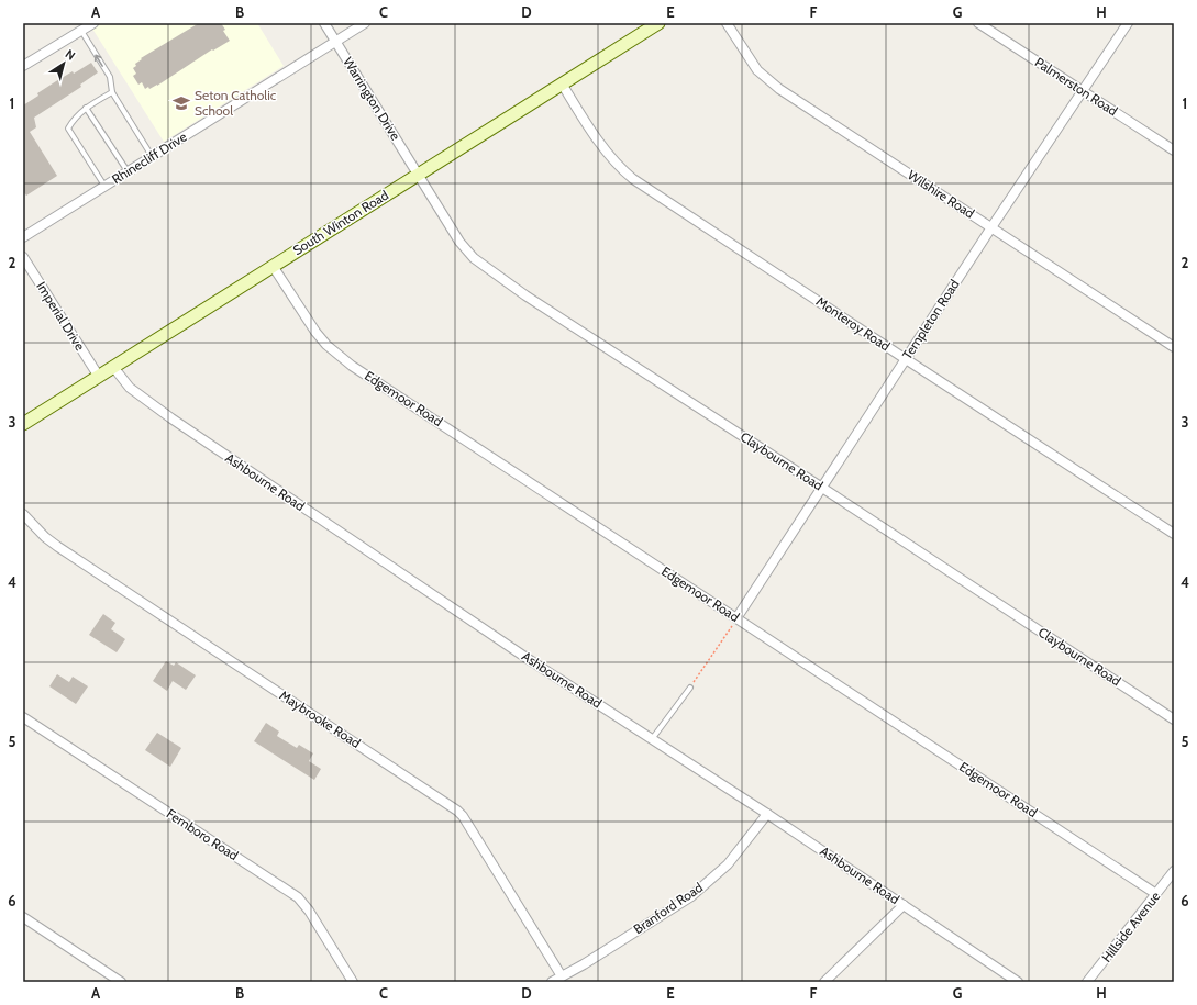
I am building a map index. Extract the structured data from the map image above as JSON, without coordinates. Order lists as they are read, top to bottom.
{
  "streets": {
    "main road": ["South Winton Road"],
    "street": [
      "Palmerston Road",
      "Warrington Drive",
      "Rhinecliff Drive",
      "Wilshire Road",
      "Imperial Drive",
      "Templeton Road",
      "Monteroy Road",
      "Edgemoor Road",
      "Claybourne Road",
      "Ashbourne Road",
      "Maybrooke Road",
      "Fernboro Road",
      "Branford Road",
      "Hillside Avenue"
    ]
  },
  "crossings": [
    ["Palmerston Road", "Templeton Road"],
    ["Warrington Drive", "Rhinecliff Drive"],
    ["Warrington Drive", "South Winton Road"],
    ["Warrington Drive", "Claybourne Road"],
    ["Wilshire Road", "Templeton Road"],
    ["South Winton Road", "Imperial Drive"],
    ["South Winton Road", "Monteroy Road"],
    ["South Winton Road", "Edgemoor Road"],
    ["South Winton Road", "Claybourne Road"],
    ["South Winton Road", "Ashbourne Road"],
    ["Templeton Road", "Monteroy Road"],
    ["Templeton Road", "Edgemoor Road"],
    ["Templeton Road", "Claybourne Road"],
    ["Edgemoor Road", "Hillside Avenue"],
    ["Ashbourne Road", "Branford Road"],
    ["Maybrooke Road", "Branford Road"]
  ],
  "places": {
    "school or university": ["Seton Catholic School"]
  },
  "north": "top right",
  "grid": {
    "columns": [
      "A",
      "B",
      "C",
      "D",
      "E",
      "F",
      "G",
      "H"
    ],
    "rows": [
      "1",
      "2",
      "3",
      "4",
      "5",
      "6"
    ]
  }
}
